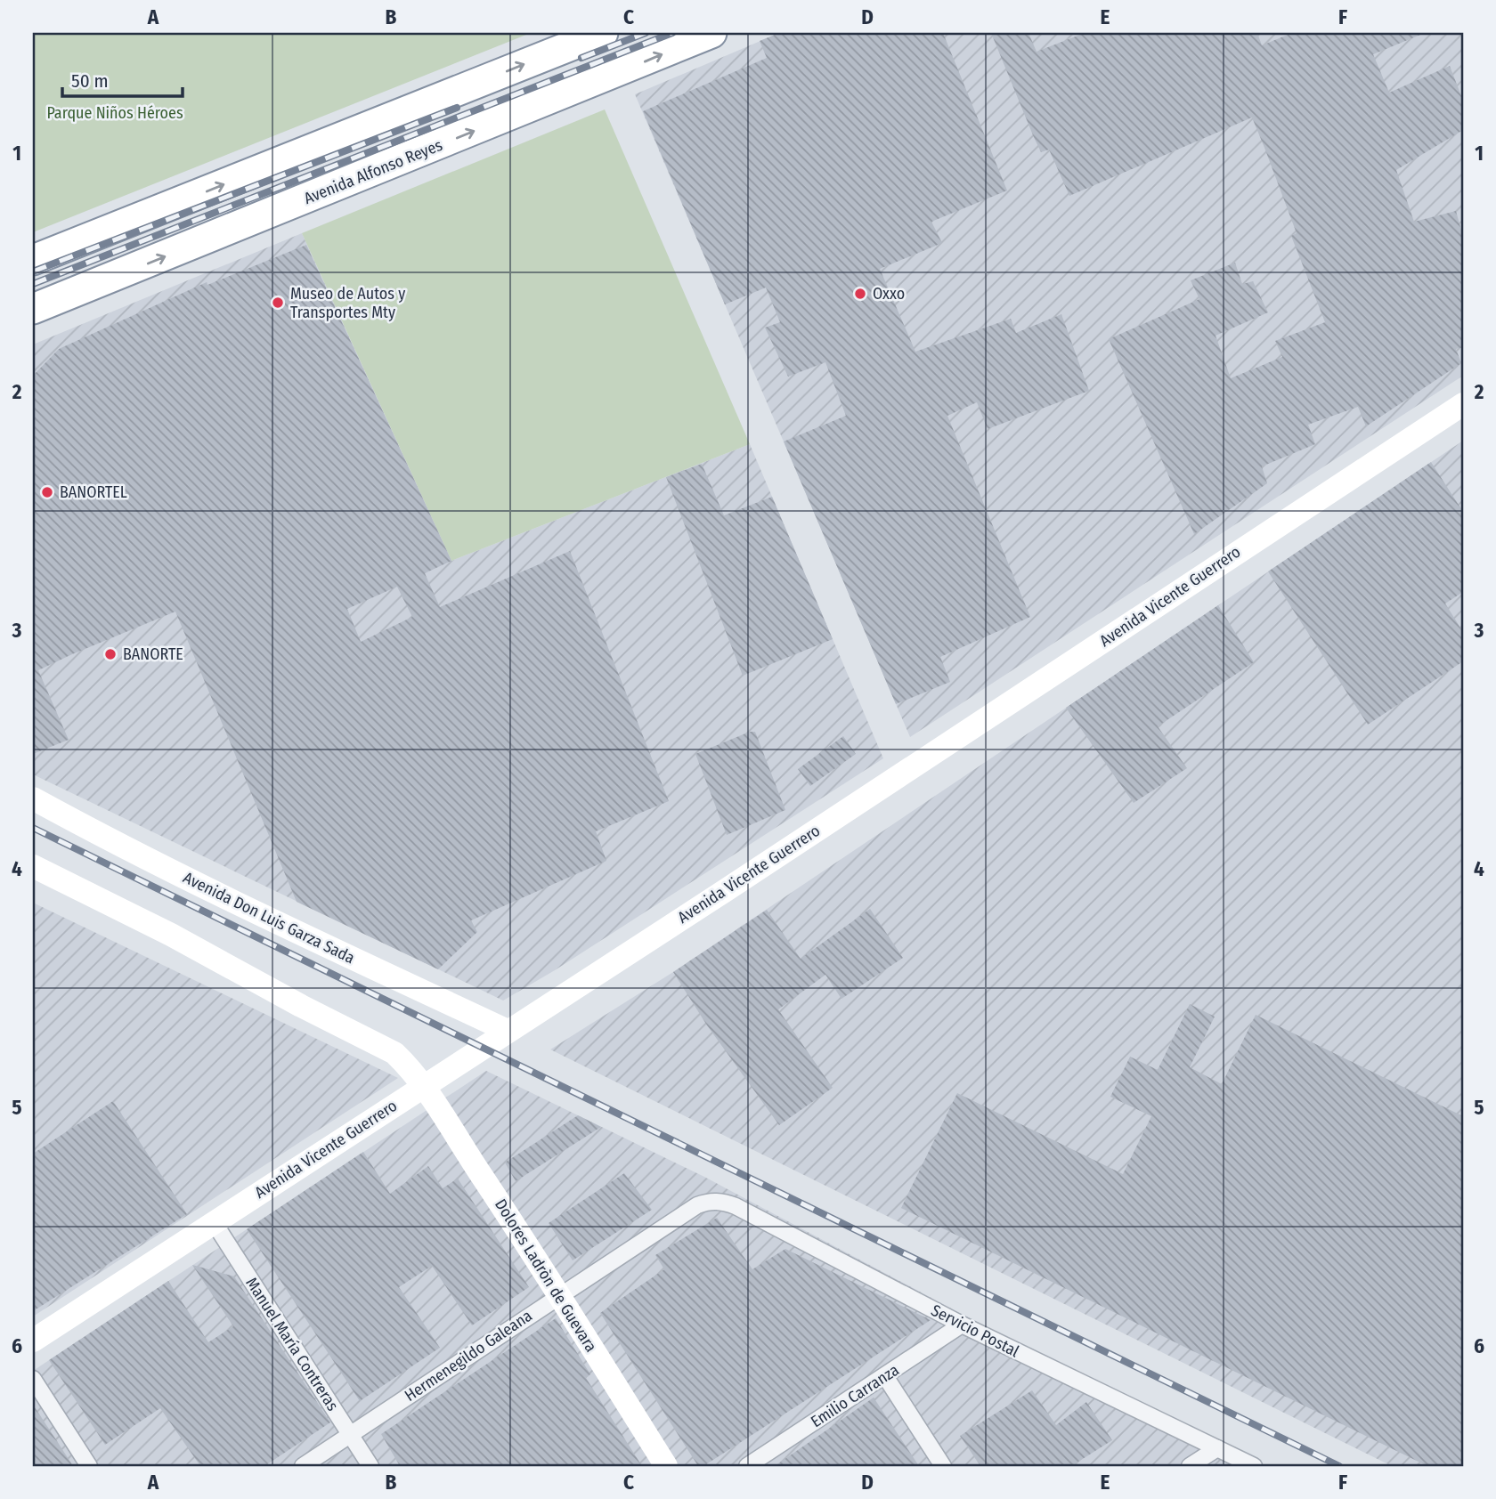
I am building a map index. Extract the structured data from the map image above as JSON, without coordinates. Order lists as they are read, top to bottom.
{
  "streets": {
    "highway": ["Avenida Alfonso Reyes"],
    "main road": ["Avenida Vicente Guerrero", "Avenida Don Luis Garza Sada", "Dolores Ladròn de Guevara"],
    "street": [
      "Servicio Postal",
      "Manuel María Contreras",
      "Hermenegildo Galeana",
      "Emilio Carranza"
    ]
  },
  "crossings": [
    ["Avenida Vicente Guerrero", "Avenida Don Luis Garza Sada"],
    ["Avenida Vicente Guerrero", "Dolores Ladròn de Guevara"],
    ["Avenida Vicente Guerrero", "Manuel María Contreras"],
    ["Dolores Ladròn de Guevara", "Hermenegildo Galeana"],
    ["Servicio Postal", "Hermenegildo Galeana"],
    ["Servicio Postal", "Emilio Carranza"],
    ["Manuel María Contreras", "Hermenegildo Galeana"]
  ],
  "parks": ["Parque Niños Héroes"],
  "places": [
    "Oxxo",
    "Museo de Autos y Transportes Mty",
    "BANORTEL",
    "BANORTE"
  ],
  "scale_bar": "50 m",
  "grid": {
    "columns": [
      "A",
      "B",
      "C",
      "D",
      "E",
      "F"
    ],
    "rows": [
      "1",
      "2",
      "3",
      "4",
      "5",
      "6"
    ]
  }
}
